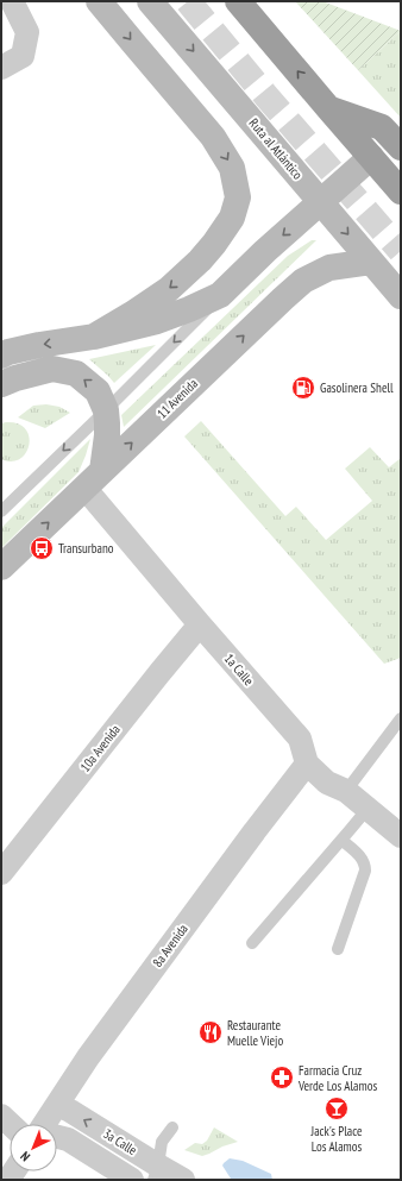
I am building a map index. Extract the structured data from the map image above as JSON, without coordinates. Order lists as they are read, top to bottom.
{
  "streets": {
    "main road": ["Ruta al Atlántico", "11 Avenida"],
    "street": [
      "1a Calle",
      "10a Avenida",
      "8a Avenida",
      "3a Calle"
    ]
  },
  "crossings": [
    ["Ruta al Atlántico", "11 Avenida"],
    ["11 Avenida", "1a Calle"],
    ["1a Calle", "10a Avenida"],
    ["1a Calle", "8a Avenida"],
    ["8a Avenida", "3a Calle"]
  ],
  "one_way": ["Ruta al Atlántico"],
  "places": {
    "fuel station": ["Gasolinera Shell"],
    "bus stop": ["Transurbano"],
    "restaurant": ["Restaurante Muelle Viejo"],
    "pharmacy": ["Farmacia Cruz Verde Los Alamos"],
    "bar": ["Jack's Place Los Alamos"]
  },
  "north": "bottom left"
}
